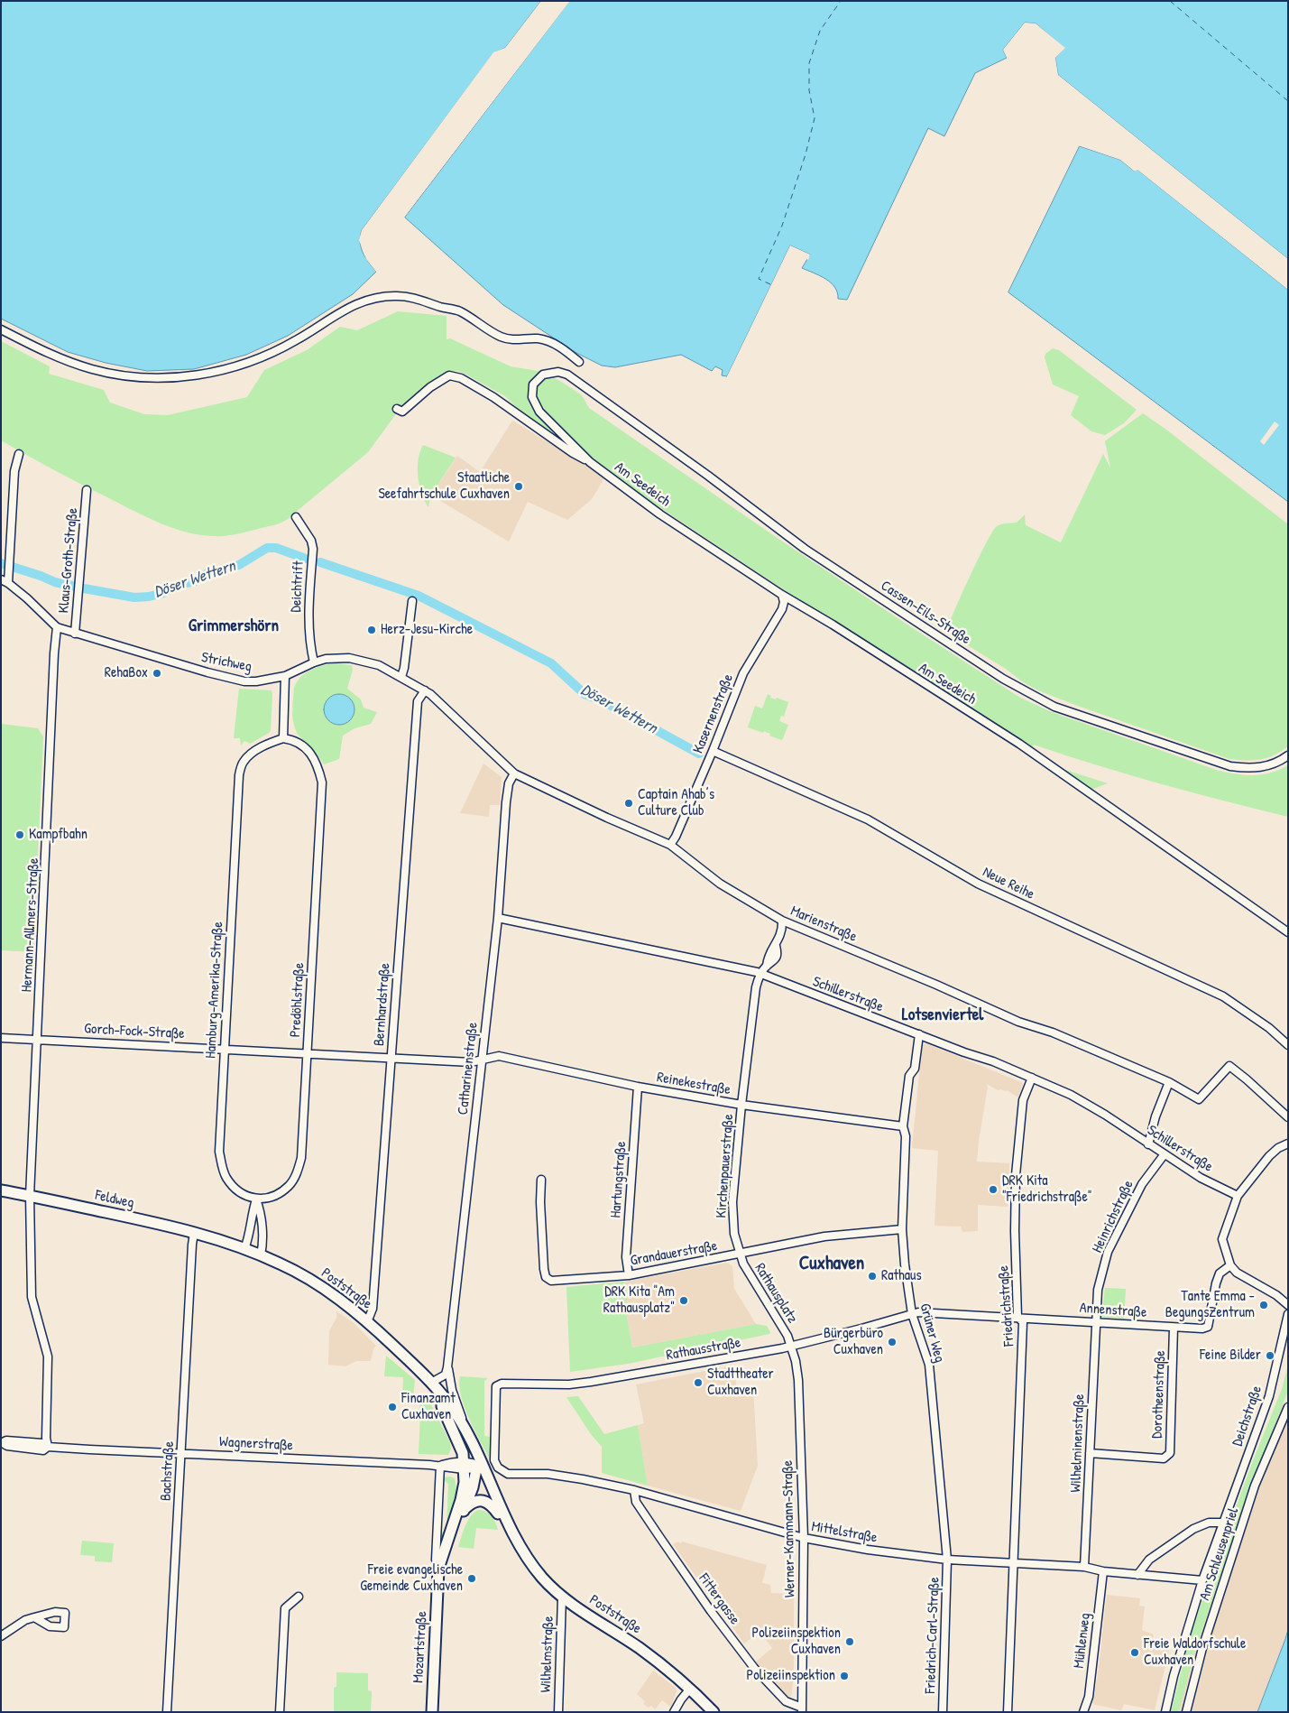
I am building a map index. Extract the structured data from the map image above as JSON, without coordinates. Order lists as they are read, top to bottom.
{
  "streets": {
    "street": [
      "Am Seedeich",
      "Klaus-Groth-Straße",
      "Deichtrift",
      "Cassen-Eils-Straße",
      "Strichweg",
      "Kasernenstraße",
      "Neue Reihe",
      "Marienstraße",
      "Hermann-Allmers-Straße",
      "Hamburg-Amerika-Straße",
      "Schillerstraße",
      "Predöhlstraße",
      "Bernhardstraße",
      "Gorch-Fock-Straße",
      "Catharinenstraße",
      "Reinekestraße",
      "Kirchenpauerstraße",
      "Hartungstraße",
      "Feldweg",
      "Heinrichstraße",
      "Grandauerstraße",
      "Poststraße",
      "Rathausplatz",
      "Friedrichstraße",
      "Annenstraße",
      "Grüner Weg",
      "Rathausstraße",
      "Dorotheenstraße",
      "Deichstraße",
      "Wilhelminenstraße",
      "Wagnerstraße",
      "Bachstraße",
      "Werner-Kammann-Straße",
      "Mittelstraße",
      "Am Schleusenpriel",
      "Fittergasse",
      "Friedrich-Carl-Straße",
      "Mühlenweg",
      "Mozartstraße",
      "Wilhelmstraße"
    ]
  },
  "crossings": [
    ["Am Seedeich", "Cassen-Eils-Straße"],
    ["Am Seedeich", "Kasernenstraße"],
    ["Klaus-Groth-Straße", "Strichweg"],
    ["Deichtrift", "Strichweg"],
    ["Strichweg", "Marienstraße"],
    ["Strichweg", "Hermann-Allmers-Straße"],
    ["Strichweg", "Bernhardstraße"],
    ["Kasernenstraße", "Neue Reihe"],
    ["Kasernenstraße", "Marienstraße"],
    ["Marienstraße", "Catharinenstraße"],
    ["Marienstraße", "Kirchenpauerstraße"],
    ["Hermann-Allmers-Straße", "Gorch-Fock-Straße"],
    ["Hermann-Allmers-Straße", "Feldweg"],
    ["Hermann-Allmers-Straße", "Wagnerstraße"],
    ["Hamburg-Amerika-Straße", "Predöhlstraße"],
    ["Hamburg-Amerika-Straße", "Gorch-Fock-Straße"],
    ["Schillerstraße", "Catharinenstraße"],
    ["Schillerstraße", "Kirchenpauerstraße"],
    ["Schillerstraße", "Heinrichstraße"],
    ["Schillerstraße", "Friedrichstraße"],
    ["Schillerstraße", "Grüner Weg"],
    ["Predöhlstraße", "Gorch-Fock-Straße"],
    ["Bernhardstraße", "Gorch-Fock-Straße"],
    ["Bernhardstraße", "Poststraße"],
    ["Gorch-Fock-Straße", "Catharinenstraße"],
    ["Gorch-Fock-Straße", "Reinekestraße"],
    ["Catharinenstraße", "Reinekestraße"],
    ["Catharinenstraße", "Poststraße"],
    ["Reinekestraße", "Kirchenpauerstraße"],
    ["Reinekestraße", "Hartungstraße"],
    ["Reinekestraße", "Grüner Weg"],
    ["Kirchenpauerstraße", "Grandauerstraße"],
    ["Kirchenpauerstraße", "Rathausplatz"],
    ["Hartungstraße", "Grandauerstraße"],
    ["Feldweg", "Poststraße"],
    ["Feldweg", "Bachstraße"],
    ["Heinrichstraße", "Annenstraße"],
    ["Heinrichstraße", "Wilhelminenstraße"],
    ["Grandauerstraße", "Rathausplatz"],
    ["Grandauerstraße", "Grüner Weg"],
    ["Poststraße", "Wagnerstraße"],
    ["Poststraße", "Mozartstraße"],
    ["Poststraße", "Wilhelmstraße"],
    ["Rathausplatz", "Rathausstraße"],
    ["Rathausplatz", "Werner-Kammann-Straße"],
    ["Friedrichstraße", "Annenstraße"],
    ["Friedrichstraße", "Mittelstraße"],
    ["Annenstraße", "Grüner Weg"],
    ["Annenstraße", "Rathausstraße"],
    ["Annenstraße", "Dorotheenstraße"],
    ["Annenstraße", "Wilhelminenstraße"],
    ["Grüner Weg", "Rathausstraße"],
    ["Grüner Weg", "Mittelstraße"],
    ["Grüner Weg", "Friedrich-Carl-Straße"],
    ["Rathausstraße", "Werner-Kammann-Straße"],
    ["Rathausstraße", "Mittelstraße"],
    ["Dorotheenstraße", "Wilhelminenstraße"],
    ["Deichstraße", "Mittelstraße"],
    ["Wilhelminenstraße", "Mittelstraße"],
    ["Wagnerstraße", "Bachstraße"],
    ["Wagnerstraße", "Mozartstraße"],
    ["Werner-Kammann-Straße", "Mittelstraße"],
    ["Werner-Kammann-Straße", "Fittergasse"],
    ["Mittelstraße", "Fittergasse"],
    ["Mittelstraße", "Friedrich-Carl-Straße"],
    ["Mittelstraße", "Mühlenweg"]
  ],
  "districts": ["Grimmershörn", "Lotsenviertel", "Cuxhaven"],
  "water": ["Döser Wettern"],
  "places": [
    "Staatliche Seefahrtschule Cuxhaven",
    "Herz-Jesu-Kirche",
    "RehaBox",
    "Captain Ahab’s Culture Club",
    "Kampfbahn",
    "DRK Kita \"Friedrichstraße\"",
    "Rathaus",
    "DRK Kita \"Am Rathausplatz\"",
    "Tante Emma - BegungsZentrum",
    "Bürgerbüro Cuxhaven",
    "Feine Bilder",
    "Stadttheater Cuxhaven",
    "Finanzamt Cuxhaven",
    "Freie evangelische Gemeinde Cuxhaven",
    "Polizeiinspektion Cuxhaven",
    "Freie Waldorfschule Cuxhaven",
    "Polizeiinspektion"
  ]
}
